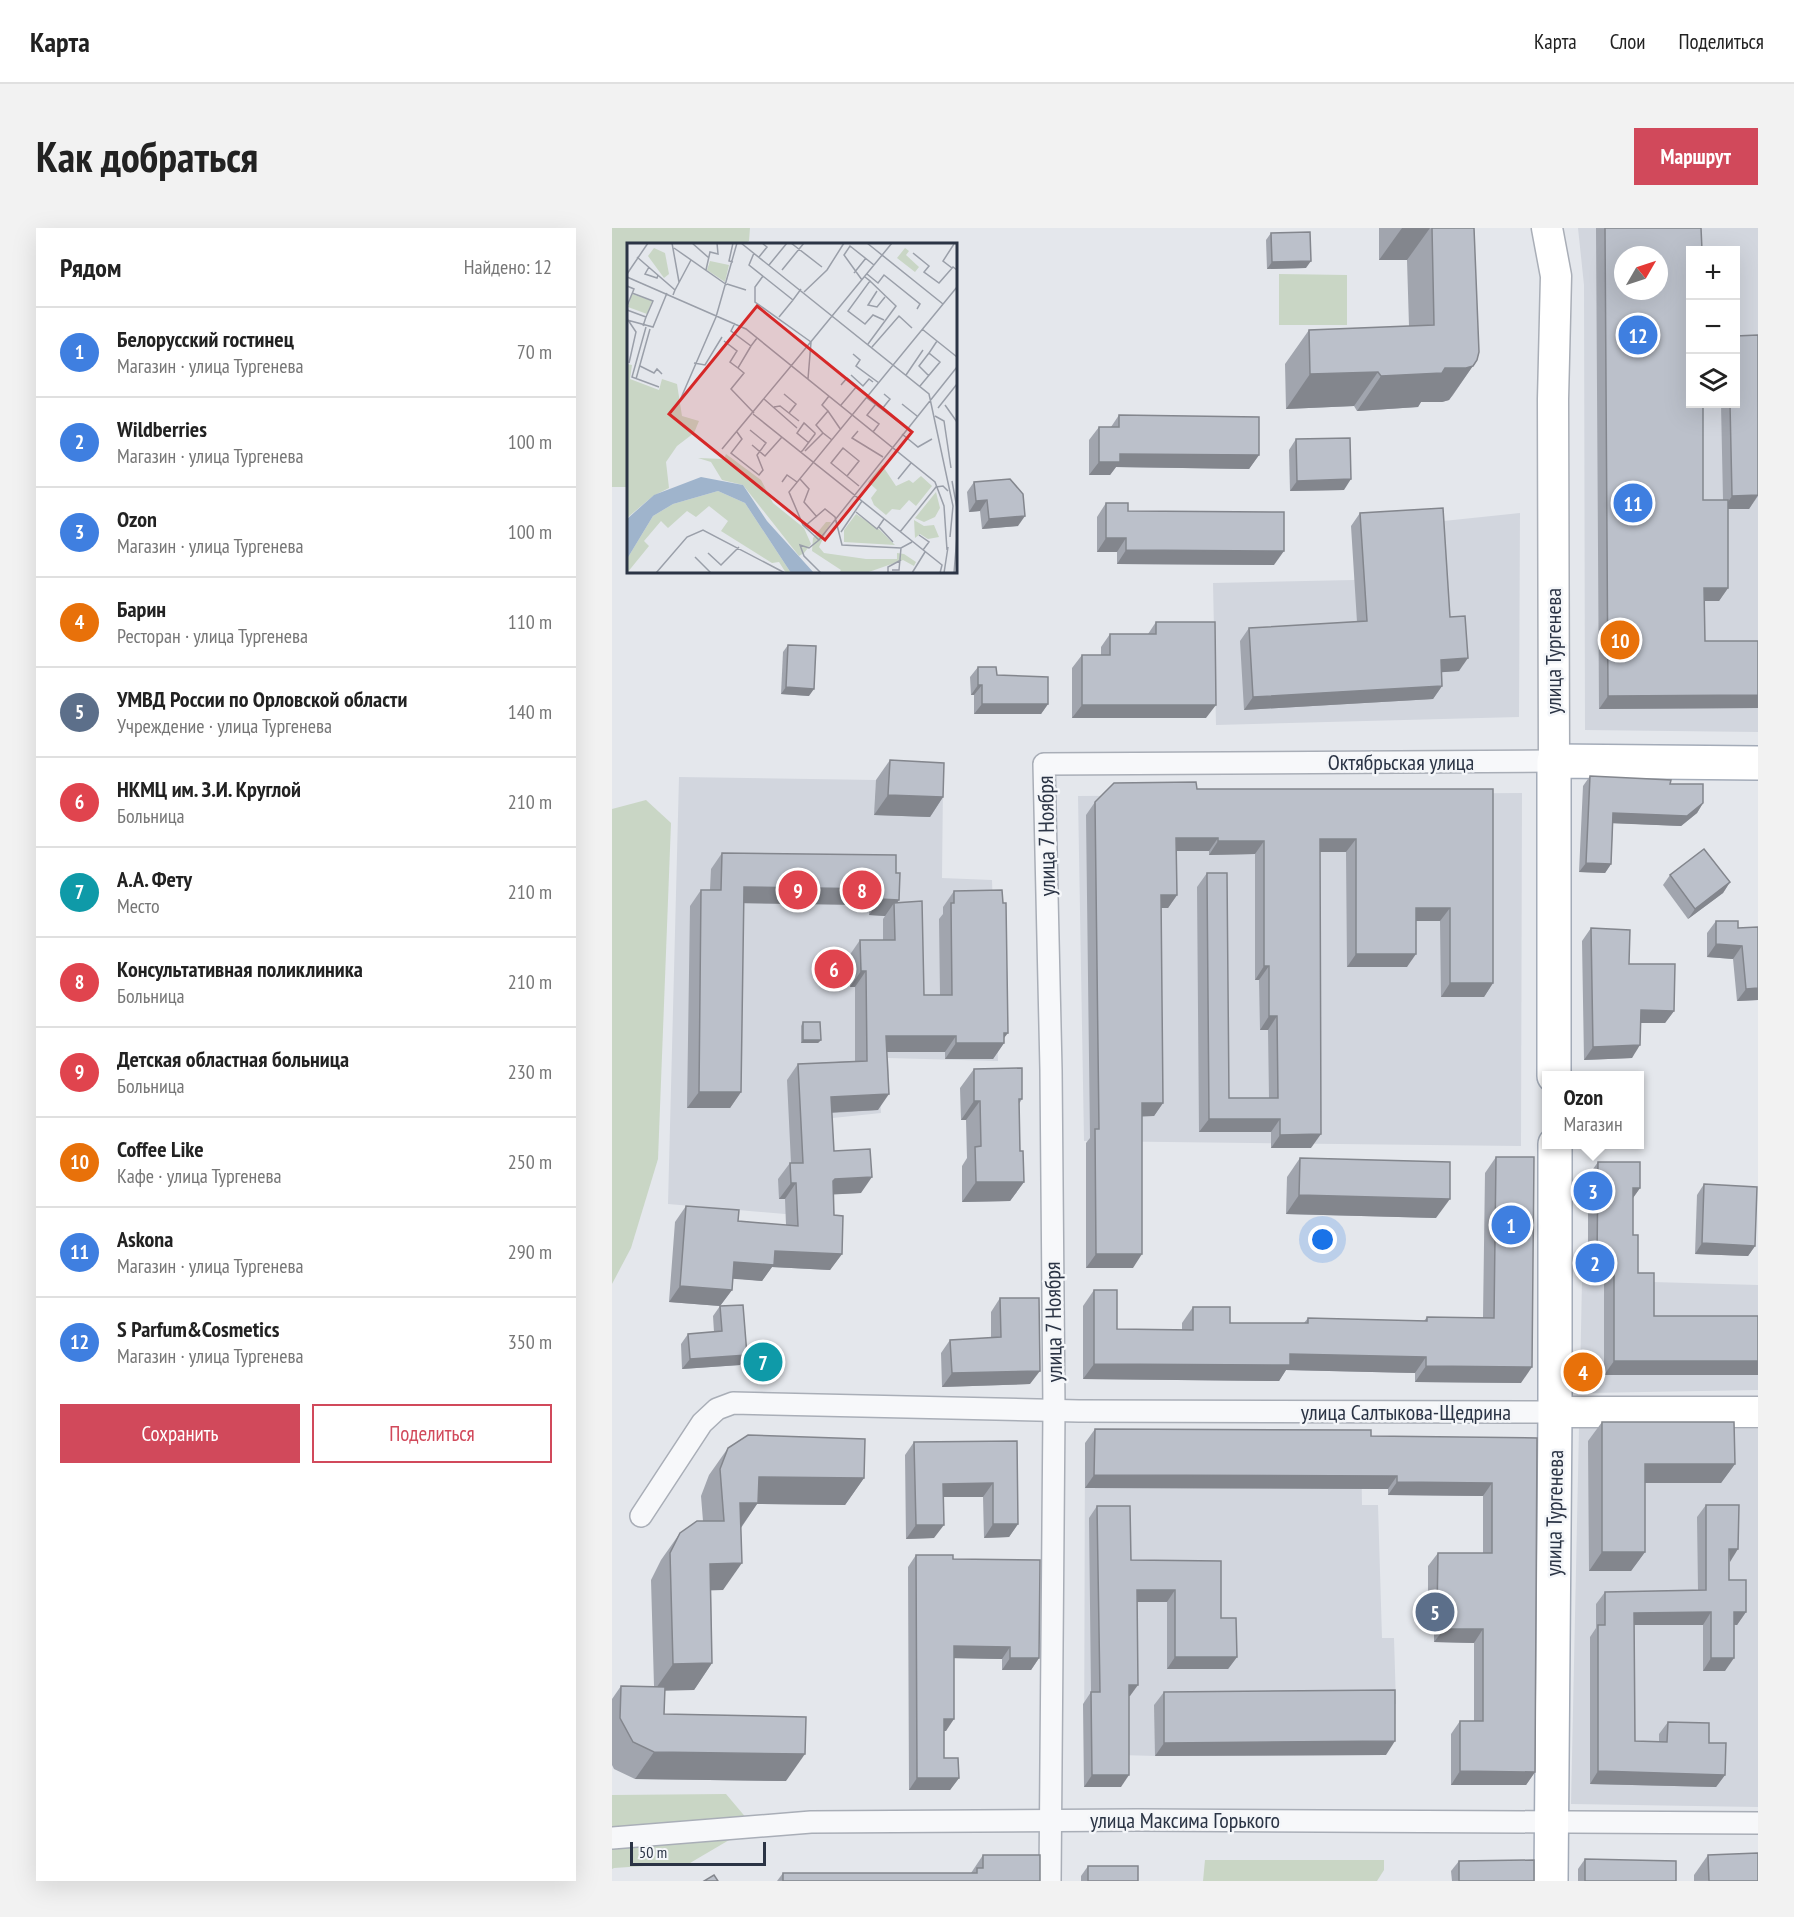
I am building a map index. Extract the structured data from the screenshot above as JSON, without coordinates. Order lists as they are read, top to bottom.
{
  "streets": {
    "main road": ["улица Тургенева", "Октябрьская улица", "улица Салтыкова-Щедрина"],
    "street": ["улица 7 Ноября", "улица Максима Горького"]
  },
  "crossings": [
    ["улица Тургенева", "Октябрьская улица"],
    ["улица Тургенева", "улица Салтыкова-Щедрина"],
    ["улица Тургенева", "улица Максима Горького"],
    ["Октябрьская улица", "улица 7 Ноября"],
    ["улица 7 Ноября", "улица Салтыкова-Щедрина"],
    ["улица 7 Ноября", "улица Максима Горького"]
  ],
  "scale_bar": "50 m",
  "north": "top right",
  "page": {
    "header": "Карта",
    "nav": ["Карта", "Слои", "Поделиться"],
    "buttons": [
      "Маршрут",
      ["Сохранить", "Поделиться"]
    ],
    "title": "Как добраться",
    "heading": ["Рядом", "Найдено: 12"],
    "map_buttons": ["+", "−"],
    "list": [
      {
        "mark": "1",
        "name": "Белорусский гостинец",
        "note": "Магазин · улица Тургенева",
        "value": "70 m"
      },
      {
        "mark": "2",
        "name": "Wildberries",
        "note": "Магазин · улица Тургенева",
        "value": "100 m"
      },
      {
        "mark": "3",
        "name": "Ozon",
        "note": "Магазин · улица Тургенева",
        "value": "100 m"
      },
      {
        "mark": "4",
        "name": "Барин",
        "note": "Ресторан · улица Тургенева",
        "value": "110 m"
      },
      {
        "mark": "5",
        "name": "УМВД России по Орловской области",
        "note": "Учреждение · улица Тургенева",
        "value": "140 m"
      },
      {
        "mark": "6",
        "name": "НКМЦ им. З.И. Круглой",
        "note": "Больница",
        "value": "210 m"
      },
      {
        "mark": "7",
        "name": "А.А. Фету",
        "note": "Место",
        "value": "210 m"
      },
      {
        "mark": "8",
        "name": "Консультативная поликлиника",
        "note": "Больница",
        "value": "210 m"
      },
      {
        "mark": "9",
        "name": "Детская областная больница",
        "note": "Больница",
        "value": "230 m"
      },
      {
        "mark": "10",
        "name": "Coffee Like",
        "note": "Кафе · улица Тургенева",
        "value": "250 m"
      },
      {
        "mark": "11",
        "name": "Askona",
        "note": "Магазин · улица Тургенева",
        "value": "290 m"
      },
      {
        "mark": "12",
        "name": "S Parfum&Cosmetics",
        "note": "Магазин · улица Тургенева",
        "value": "350 m"
      }
    ],
    "pins": [
      "12",
      "11",
      "10",
      "8",
      "9",
      "6",
      "3",
      "1",
      "2",
      "7",
      "4",
      "5"
    ],
    "popup": ["Ozon", "Магазин"],
    "scale": "50 m"
  }
}
